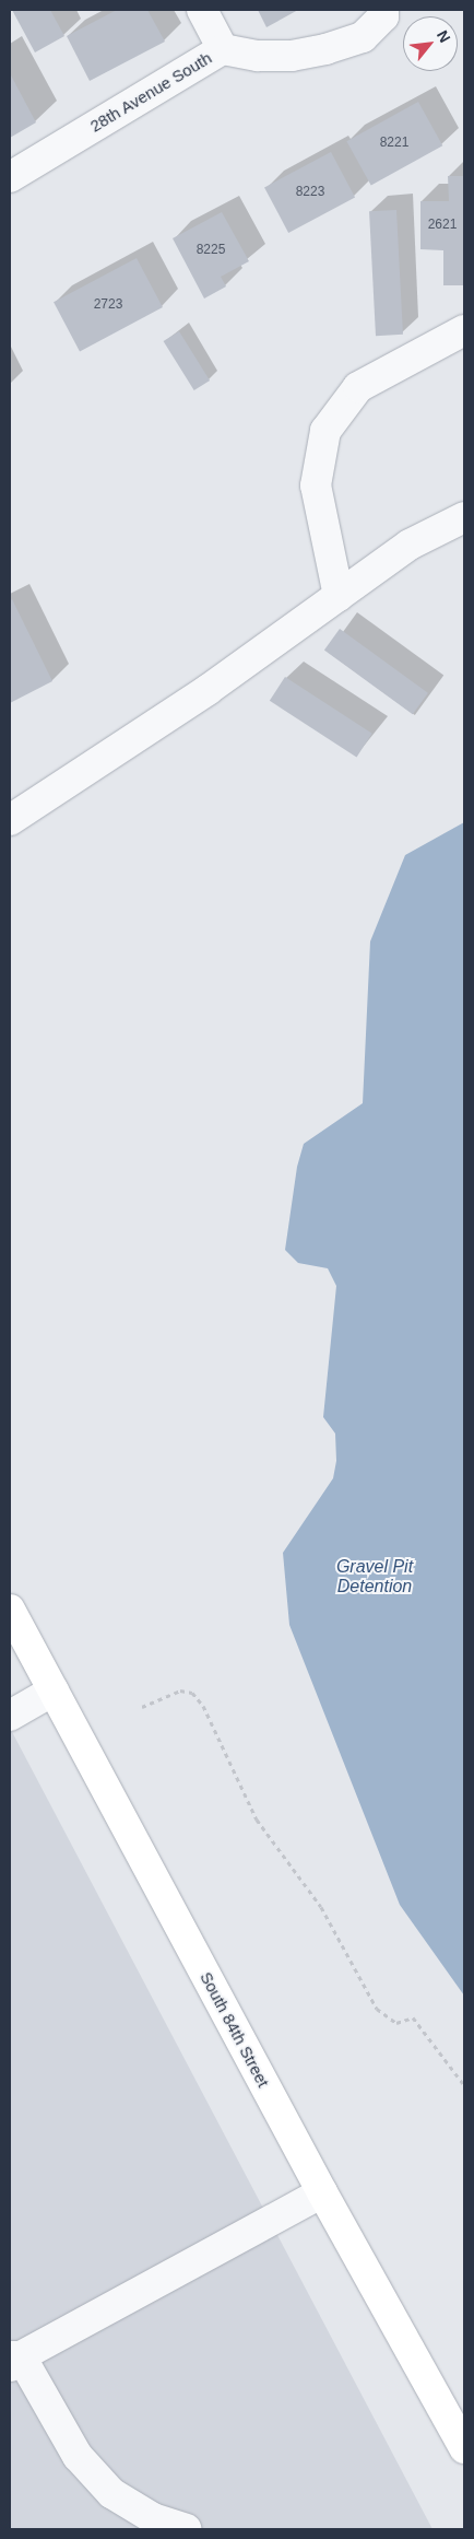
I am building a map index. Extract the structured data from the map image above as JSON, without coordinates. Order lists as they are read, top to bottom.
{
  "streets": {
    "main road": ["South 84th Street"],
    "lane": ["28th Avenue South"]
  },
  "water": ["Gravel Pit Detention"],
  "house_numbers": [
    "8221",
    "8223",
    "2621",
    "8225",
    "2723"
  ],
  "north": "top right"
}
